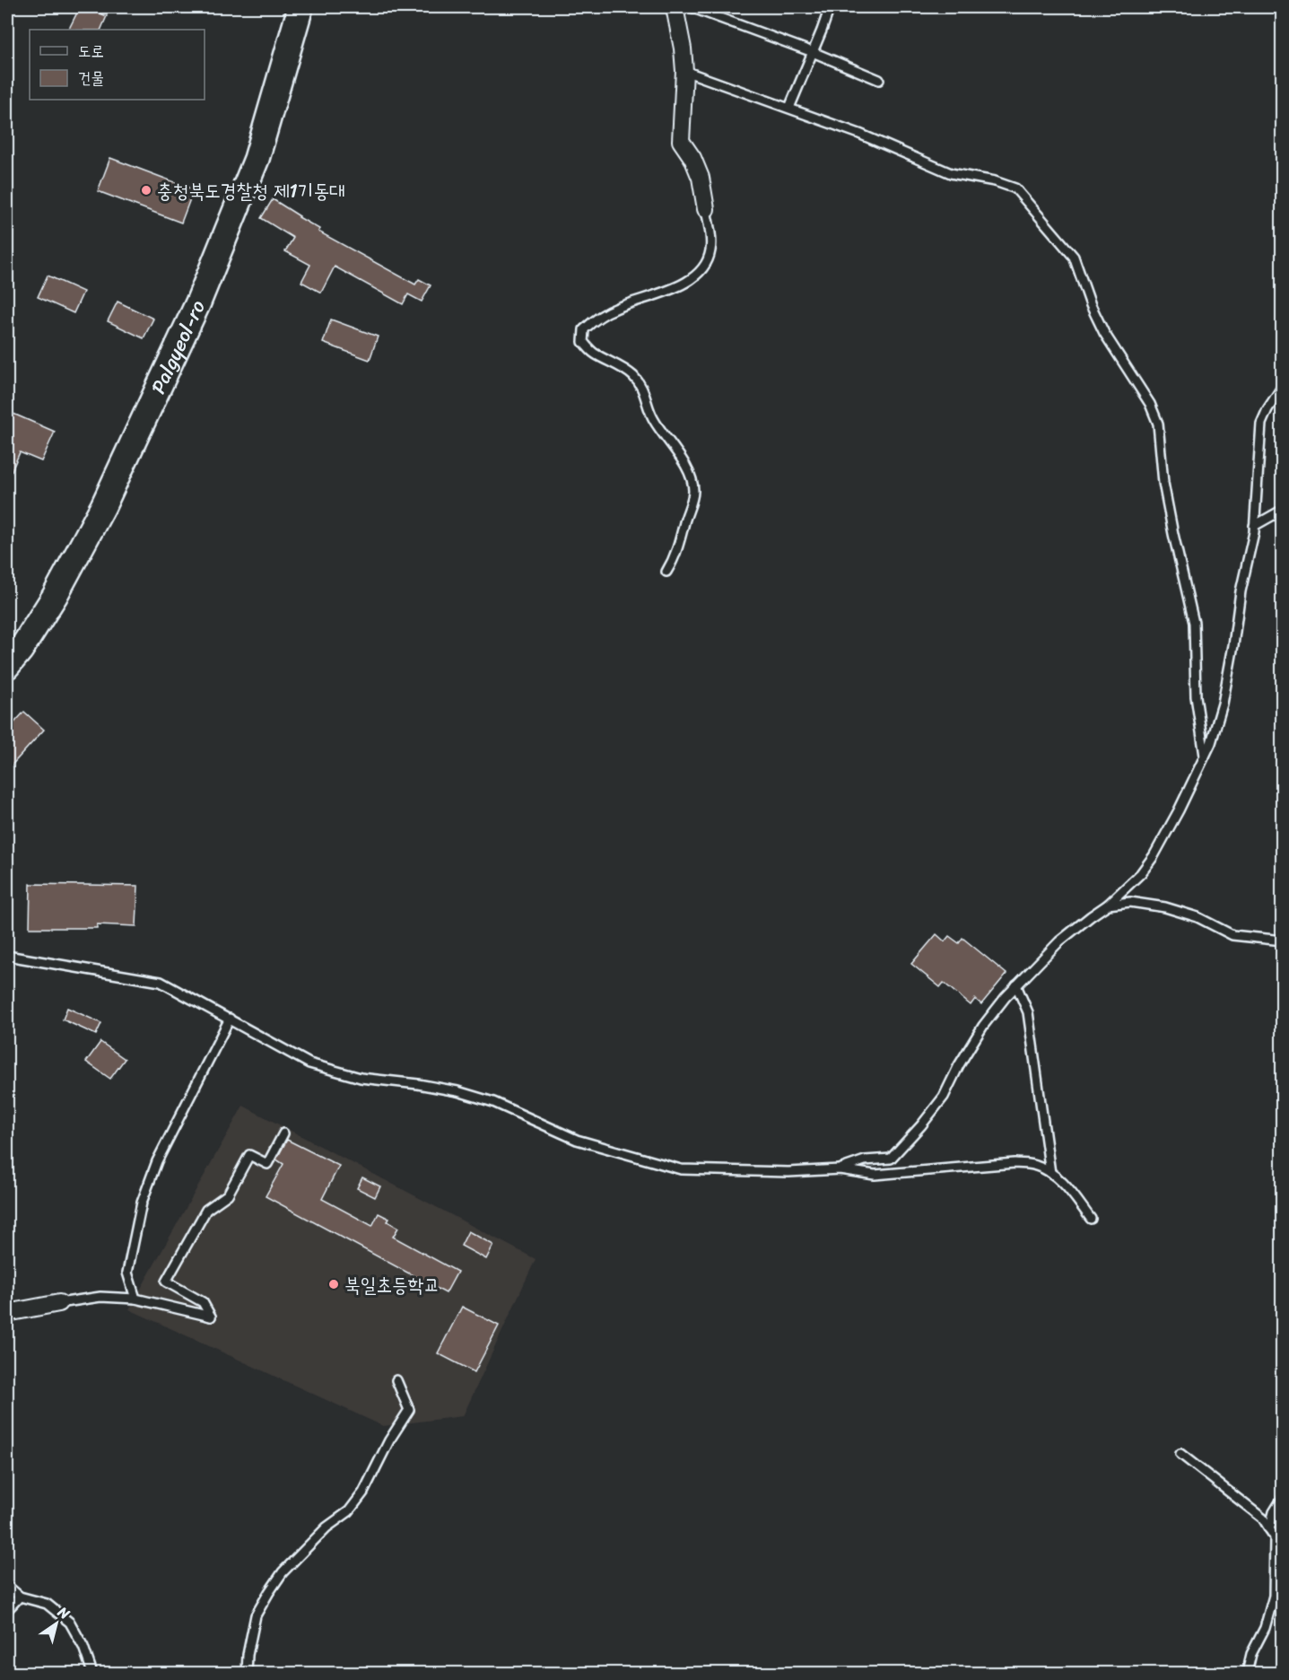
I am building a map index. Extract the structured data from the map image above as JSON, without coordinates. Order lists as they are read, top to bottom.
{
  "streets": {
    "street": ["Palgyeol-ro"]
  },
  "places": ["충청북도경찰청 제1기동대", "북일초등학교"],
  "legend": ["도로", "건물"],
  "north": "top right"
}
